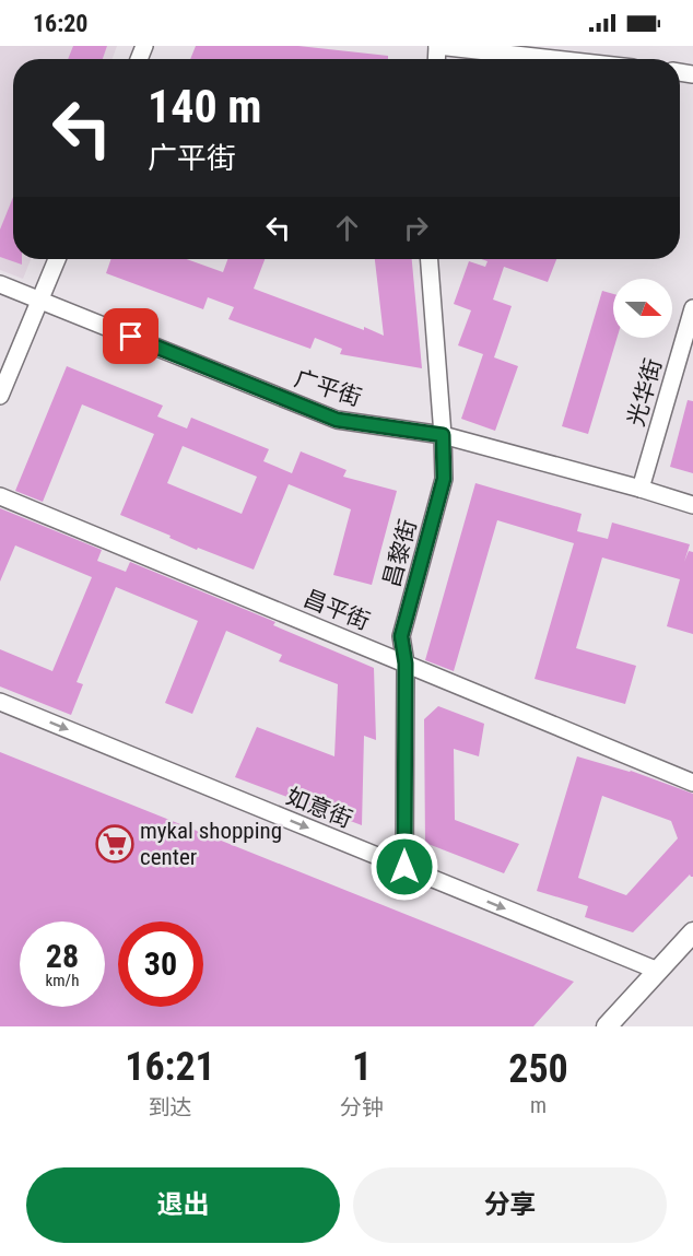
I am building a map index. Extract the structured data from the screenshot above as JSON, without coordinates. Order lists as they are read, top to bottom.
{
  "streets": {
    "street": [
      "广平街",
      "光华街",
      "昌黎街",
      "昌平街",
      "如意街"
    ]
  },
  "crossings": [
    ["广平街", "光华街"],
    ["广平街", "昌黎街"],
    ["昌黎街", "昌平街"],
    ["昌黎街", "如意街"]
  ],
  "one_way": ["如意街"],
  "places": {
    "supermarket": ["mykal shopping center"]
  },
  "north": "right",
  "page": {
    "status": "16:20",
    "turn": ["140 m", "广平街"],
    "speed": "28 km/h",
    "limit": "30",
    "eta": [
      "16:21",
      "到达",
      "1",
      "分钟",
      "250",
      "m"
    ],
    "buttons": ["退出", "分享"]
  }
}
